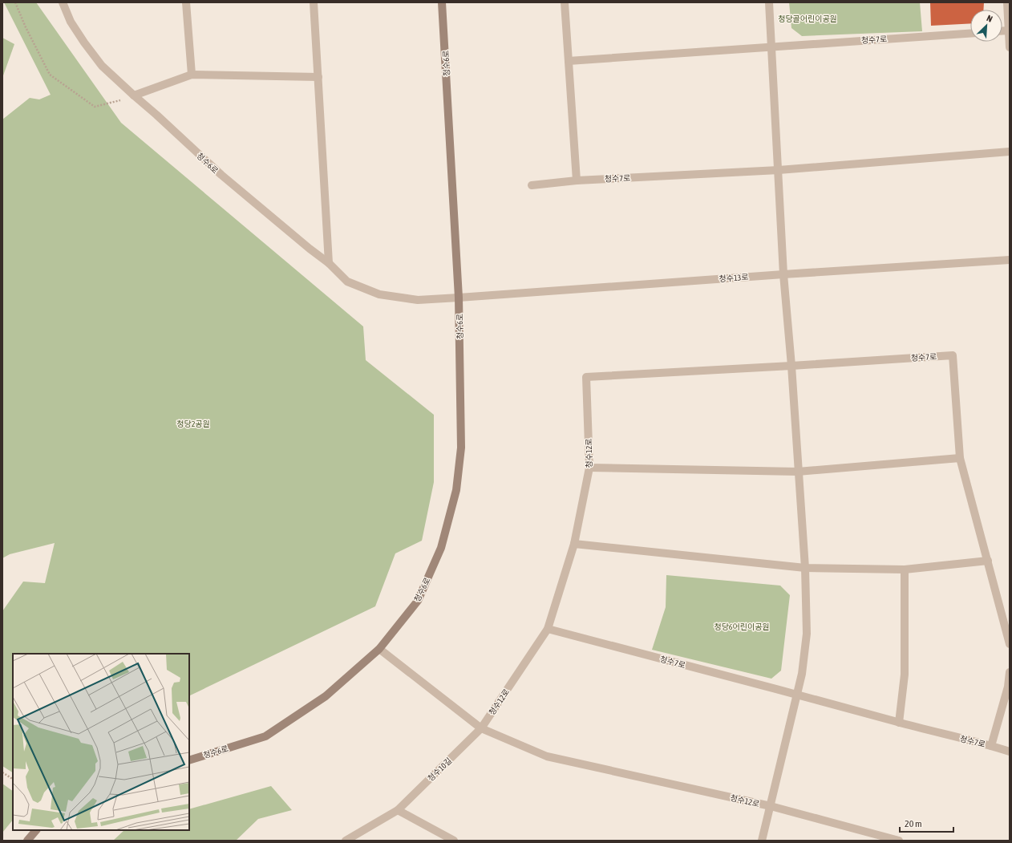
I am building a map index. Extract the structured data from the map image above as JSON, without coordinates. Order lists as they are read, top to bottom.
{
  "streets": {
    "street": [
      "청수7로",
      "청수6로",
      "청수13로",
      "청수12로",
      "청수10길"
    ]
  },
  "crossings": [
    ["청수7로", "청수12로"],
    ["청수6로", "청수13로"],
    ["청수6로", "청수12로"],
    ["청수12로", "청수10길"]
  ],
  "parks": ["청당골어린이공원", "청당2공원", "청당6어린이공원"],
  "scale_bar": "20 m",
  "north": "top right"
}
